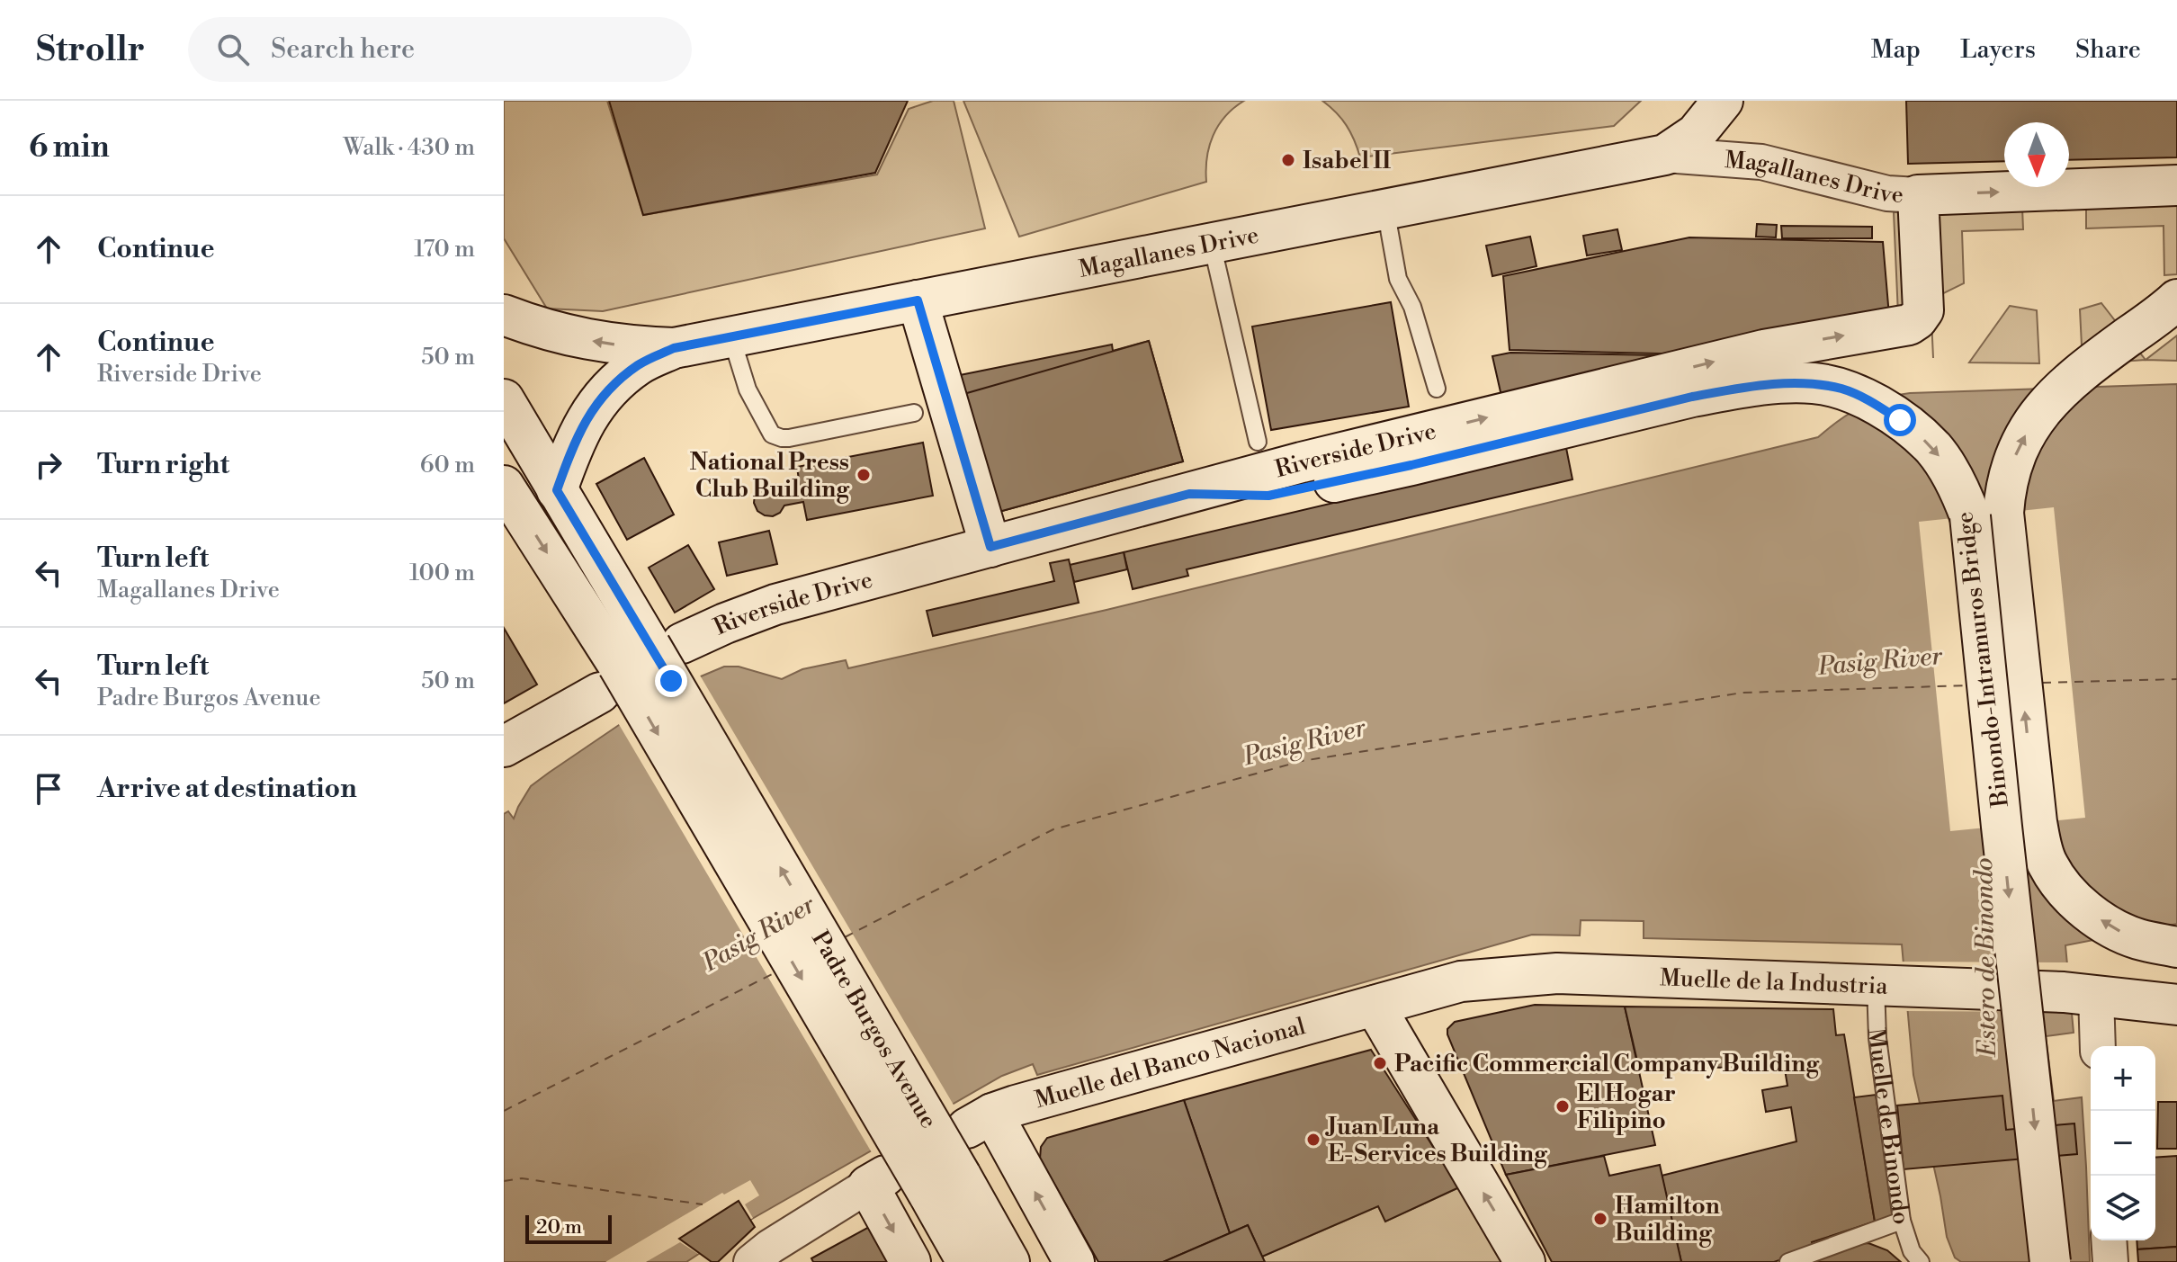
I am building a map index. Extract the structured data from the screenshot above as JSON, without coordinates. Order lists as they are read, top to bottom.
{
  "streets": {
    "street": [
      "Magallanes Drive",
      "Riverside Drive",
      "Binondo-Intramuros Bridge",
      "Muelle de la Industria",
      "Padre Burgos Avenue",
      "Muelle del Banco Nacional"
    ],
    "lane": ["Muelle de Binondo"]
  },
  "crossings": [
    ["Magallanes Drive", "Riverside Drive"],
    ["Magallanes Drive", "Padre Burgos Avenue"],
    ["Riverside Drive", "Binondo-Intramuros Bridge"],
    ["Riverside Drive", "Padre Burgos Avenue"],
    ["Muelle de la Industria", "Muelle del Banco Nacional"],
    ["Muelle de la Industria", "Muelle de Binondo"]
  ],
  "one_way": ["Riverside Drive"],
  "water": ["Pasig River", "Estero de Binondo"],
  "places": [
    "Isabel II",
    "National Press Club Building",
    "Pacific Commercial Company Building",
    "El Hogar Filipino",
    "Juan Luna E-Services Building",
    "Hamilton Building"
  ],
  "scale_bar": "20 m",
  "north": "bottom",
  "page": {
    "header": "Strollr",
    "search": "Search here",
    "nav": ["Map", "Layers", "Share"],
    "heading": ["6 min", "Walk · 430 m"],
    "list": [
      ["Continue", "170 m"],
      ["Continue", "Riverside Drive", "50 m"],
      ["Turn right", "60 m"],
      ["Turn left", "Magallanes Drive", "100 m"],
      ["Turn left", "Padre Burgos Avenue", "50 m"],
      "Arrive at destination"
    ],
    "map_buttons": ["+", "−"],
    "scale": "20 m"
  }
}
